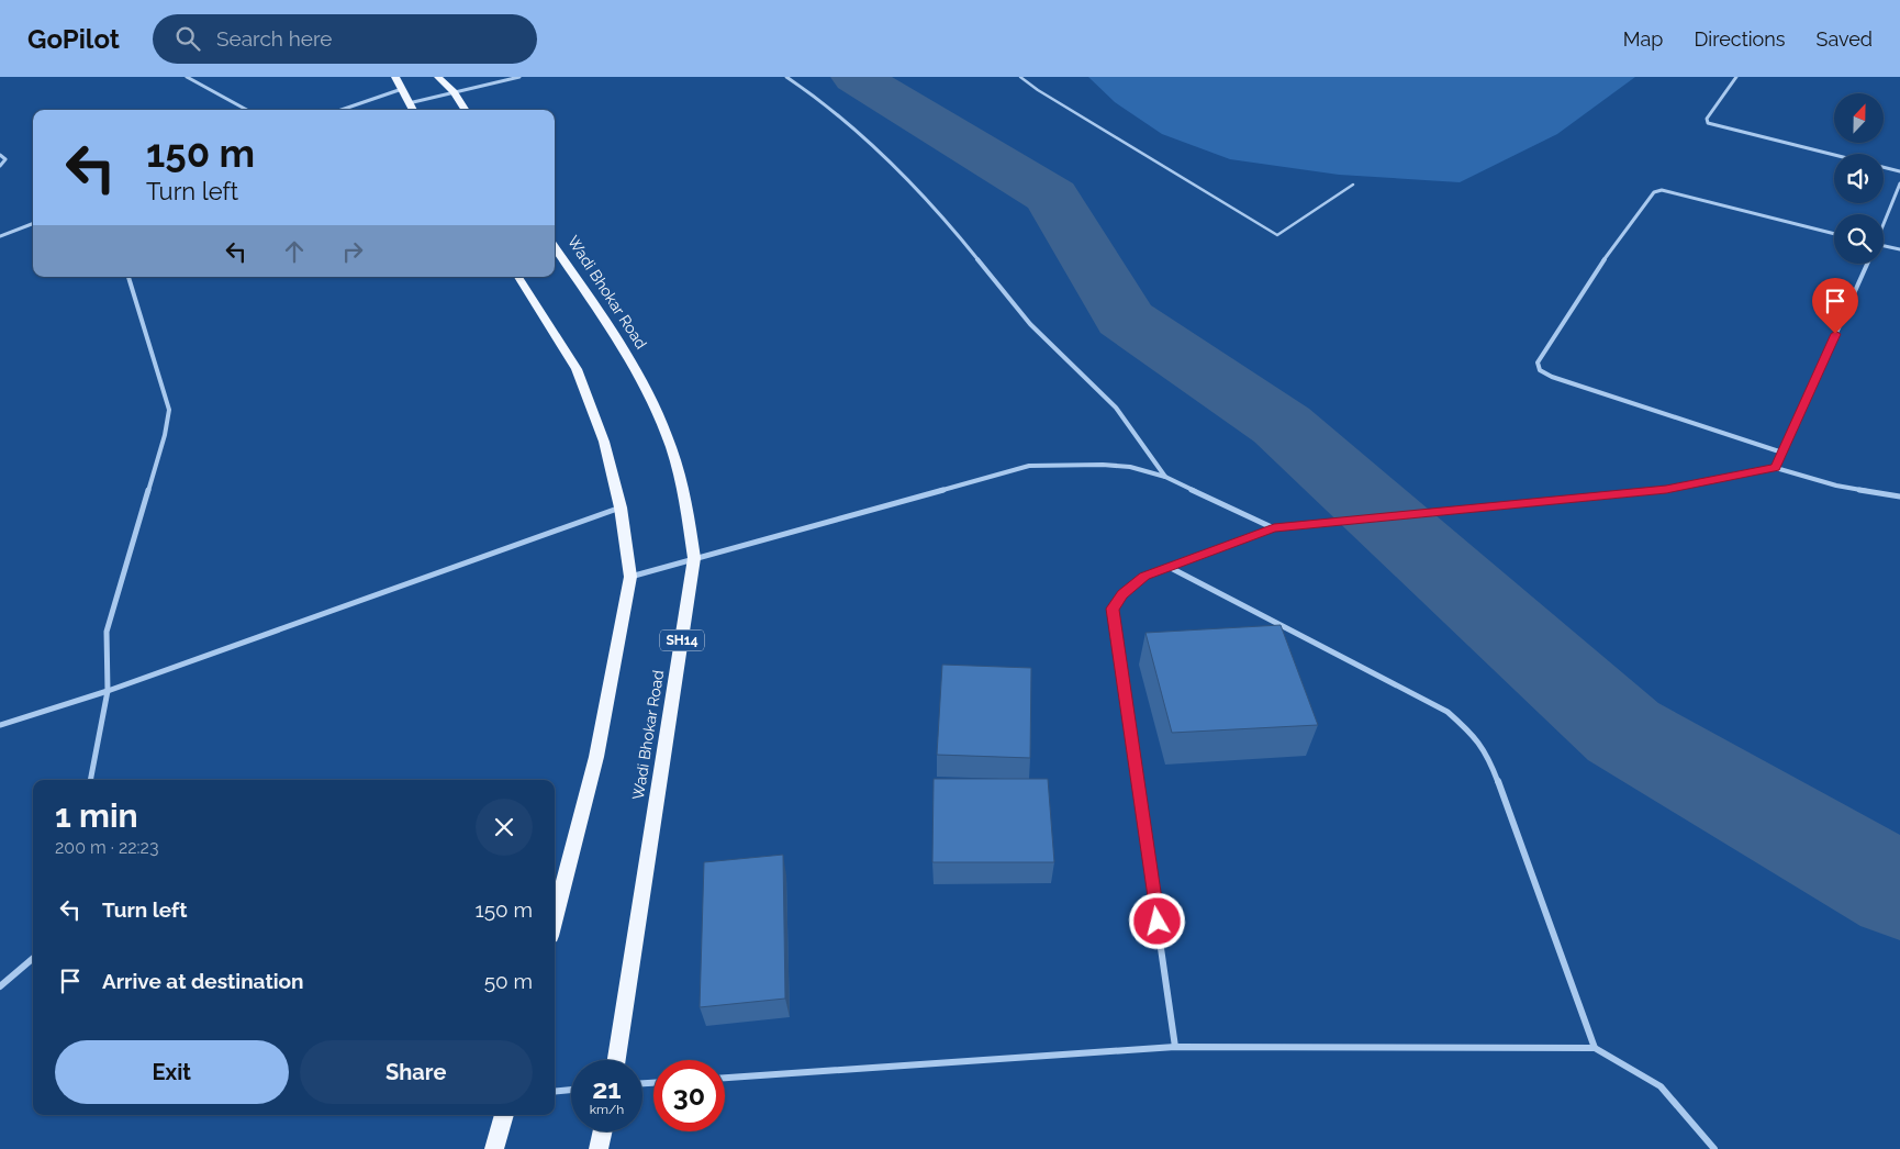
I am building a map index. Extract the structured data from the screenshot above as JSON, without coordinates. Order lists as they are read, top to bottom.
{
  "streets": {
    "main road": ["Wadi Bhokar Road", "SH14"]
  },
  "north": "top",
  "page": {
    "header": "GoPilot",
    "search": "Search here",
    "nav": ["Map", "Directions", "Saved"],
    "turn": ["150 m", "Turn left"],
    "heading": ["1 min", "200 m · 22:23"],
    "list": [
      {
        "name": "Turn left",
        "value": "150 m"
      },
      {
        "name": "Arrive at destination",
        "value": "50 m"
      }
    ],
    "buttons": ["Exit", "Share"],
    "speed": "21 km/h",
    "limit": "30"
  }
}
